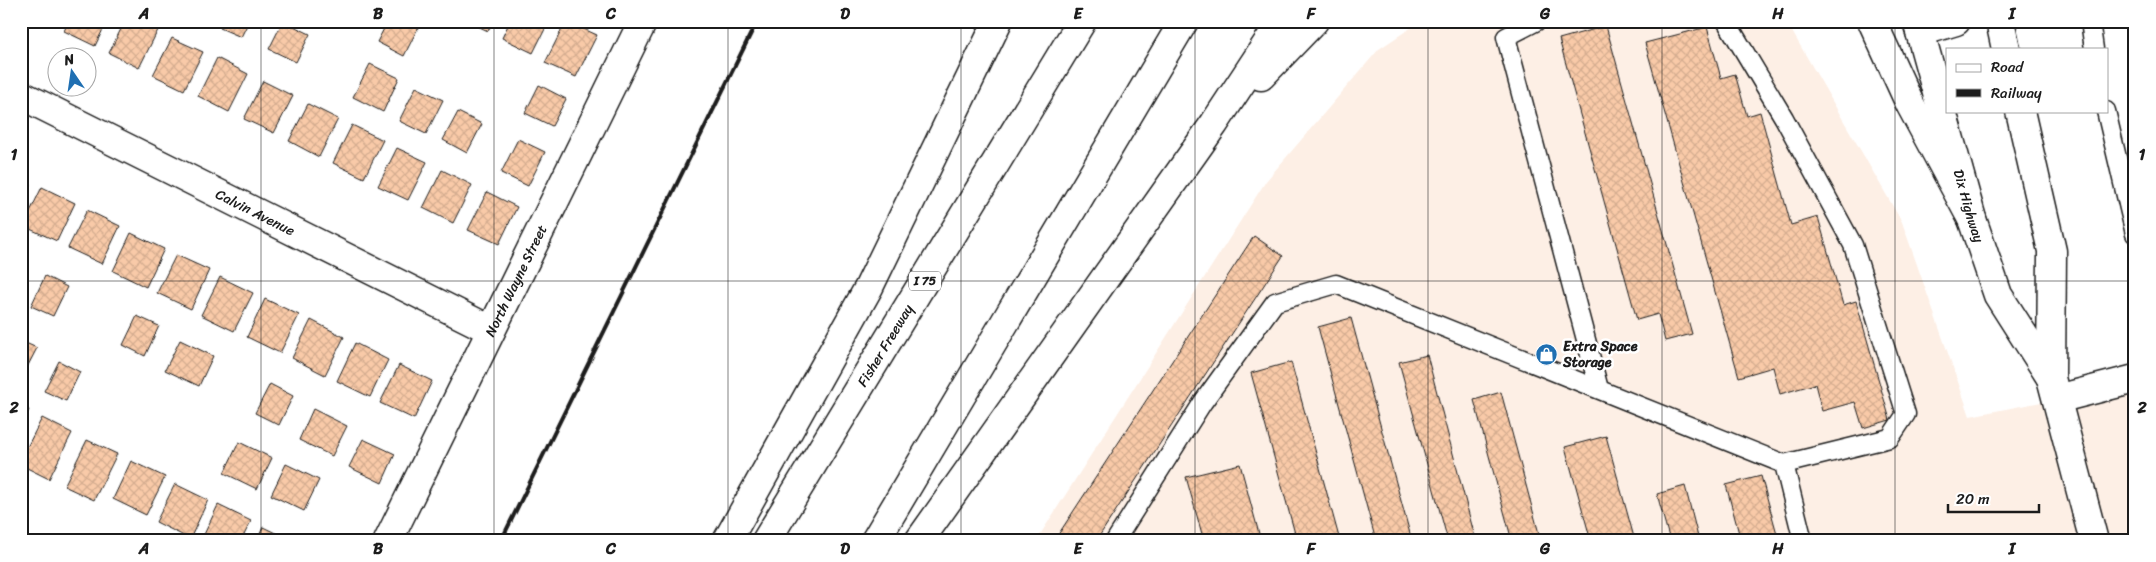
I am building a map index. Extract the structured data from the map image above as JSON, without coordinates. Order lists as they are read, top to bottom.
{
  "streets": {
    "main road": [
      "Dix Highway",
      "Calvin Avenue",
      "North Wayne Street",
      "I 75",
      "Fisher Freeway"
    ]
  },
  "crossings": [
    ["Calvin Avenue", "North Wayne Street"]
  ],
  "places": {
    "shop": ["Extra Space Storage"]
  },
  "legend": ["Road", "Railway"],
  "scale_bar": "20 m",
  "north": "top",
  "grid": {
    "columns": [
      "A",
      "B",
      "C",
      "D",
      "E",
      "F",
      "G",
      "H",
      "I"
    ],
    "rows": ["1", "2"]
  }
}
